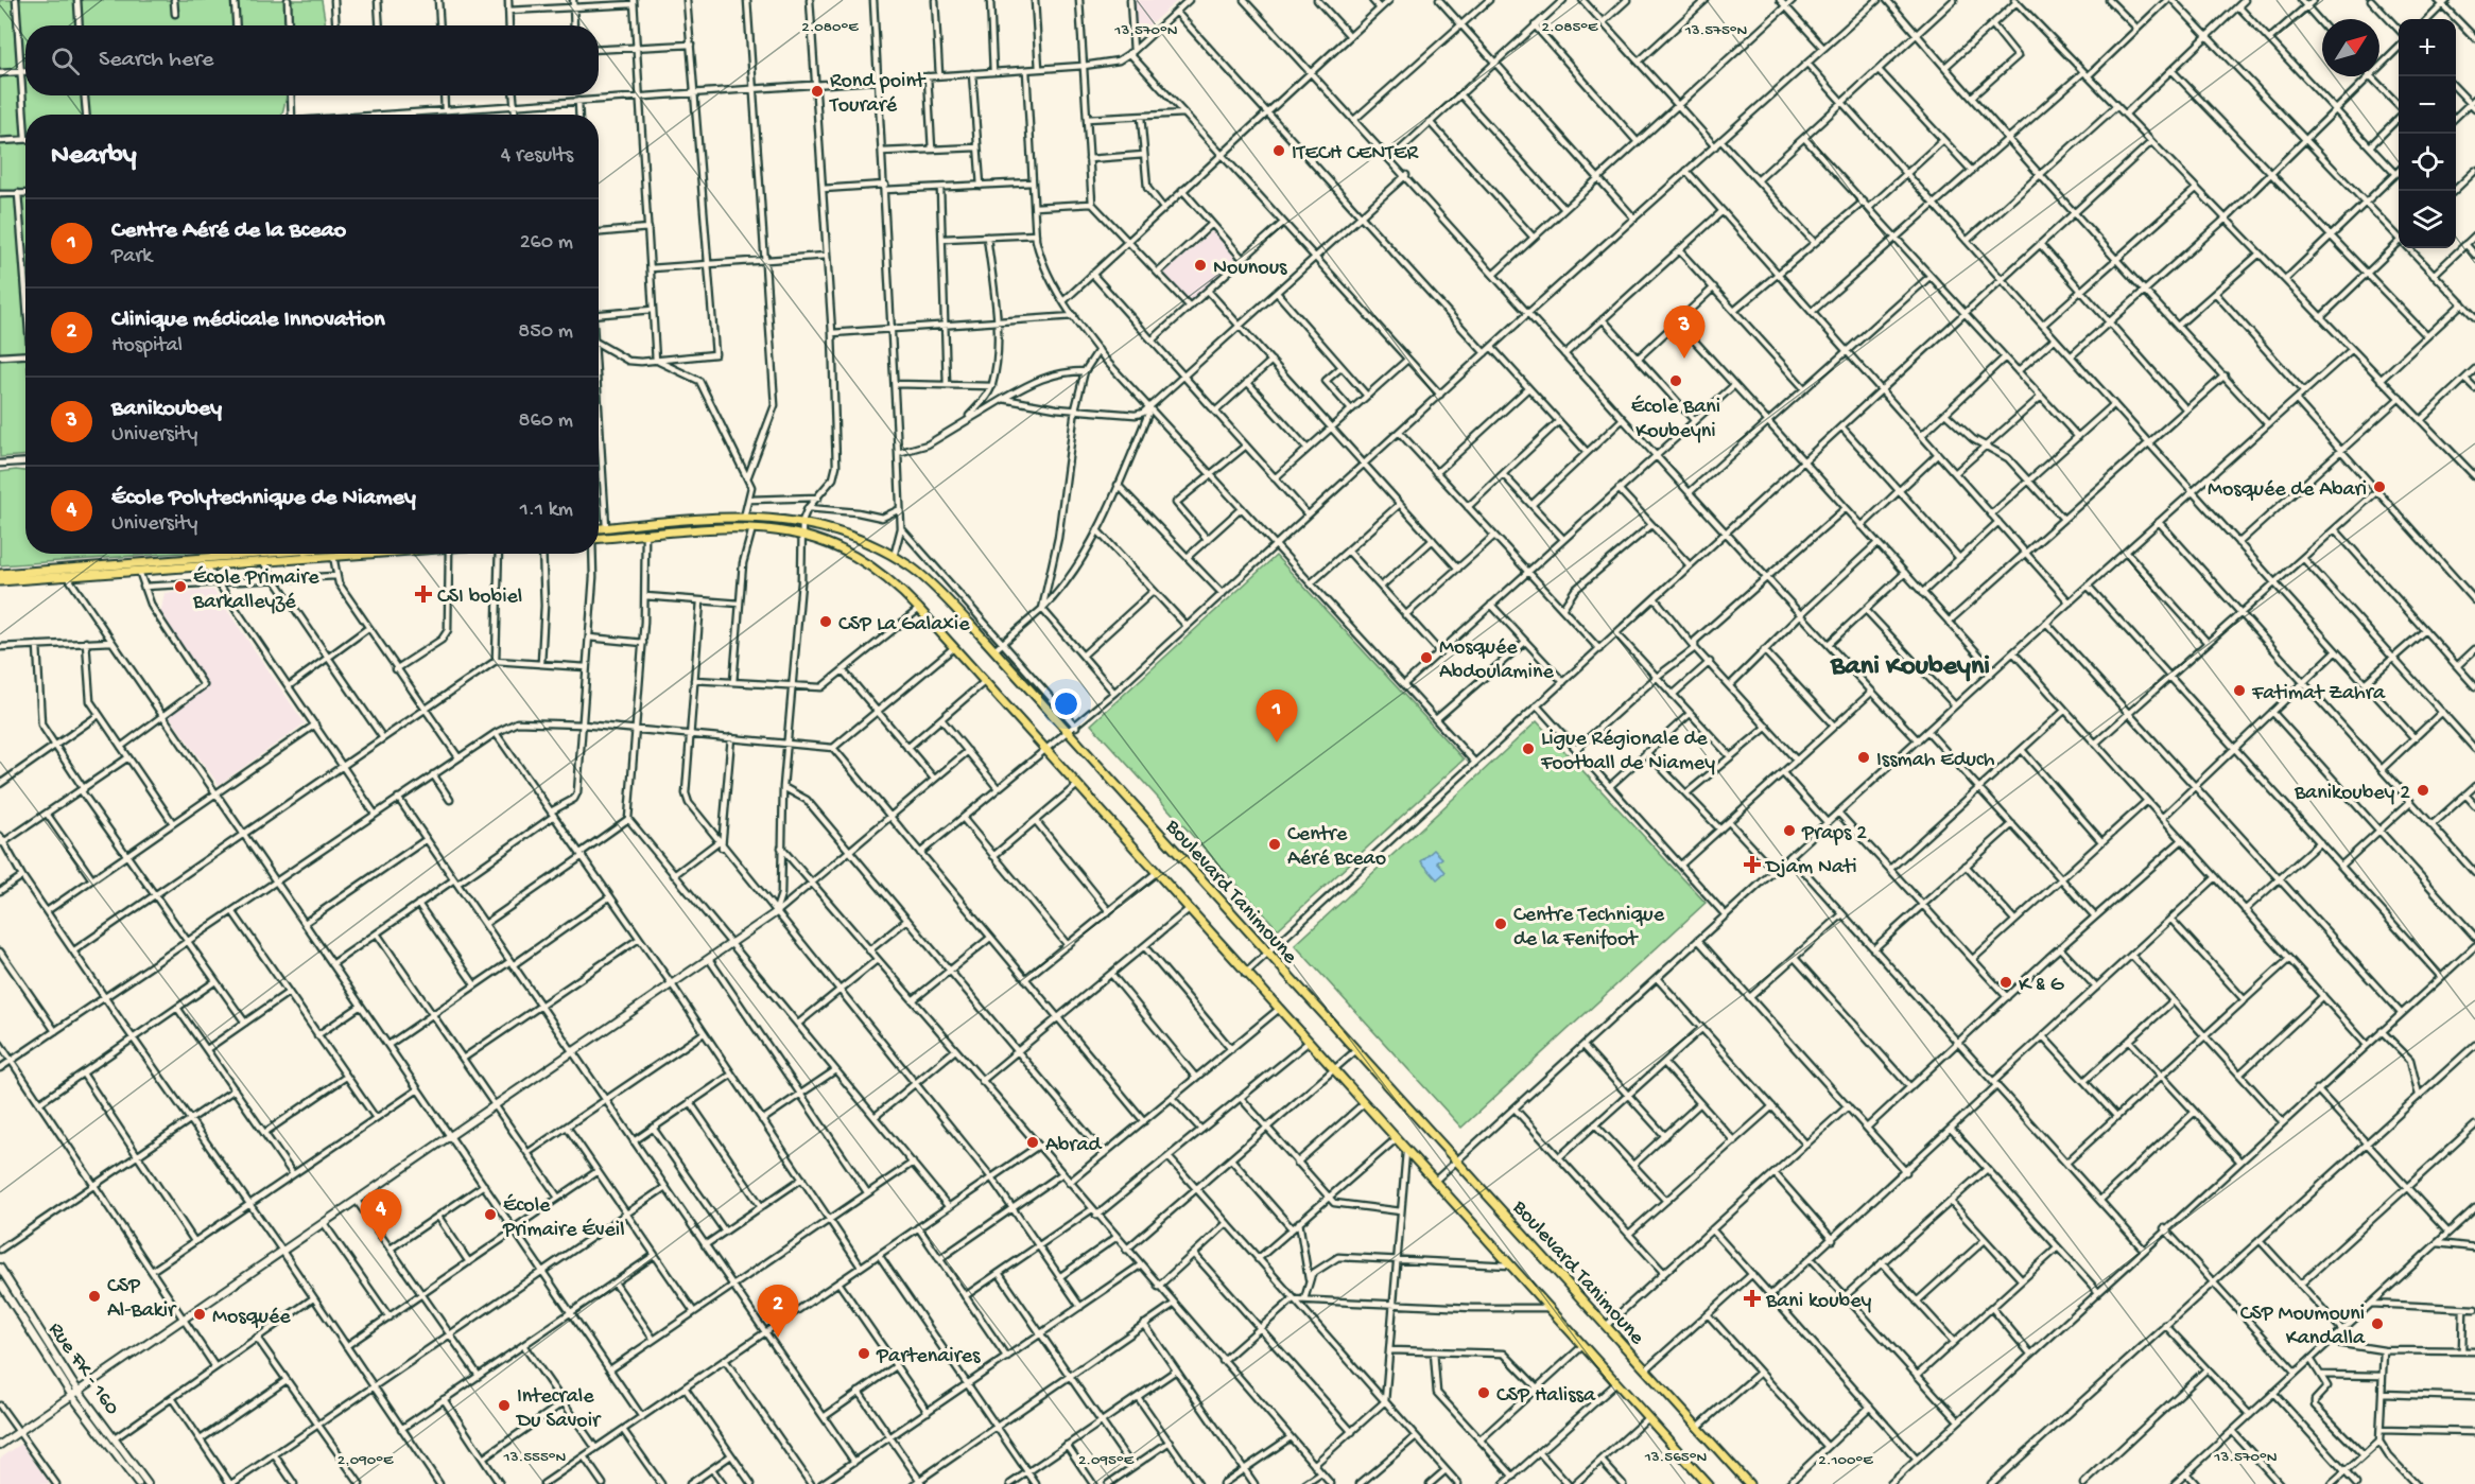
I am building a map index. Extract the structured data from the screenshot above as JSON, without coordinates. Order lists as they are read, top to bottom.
{
  "streets": {
    "main road": ["Boulevard Tanimoune"],
    "street": ["Rue FK - 160"]
  },
  "districts": ["Bani Koubeyni"],
  "places": {
    "other": [
      "Rond point Touraré",
      "ITECH CENTER",
      "Nounous",
      "École Bani Koubeyni",
      "Mosquée de Abari",
      "École Primaire Barkalleyzé",
      "CSP La Galaxie",
      "Mosquée Abdoulamine",
      "Fatimat Zahra",
      "Ligue Régionale de Football de Niamey",
      "Issmah Educh",
      "Banikoubey 2",
      "Praps 2",
      "Centre Aéré Bceao",
      "Centre Technique de la Fenifoot",
      "K & G",
      "Abrad",
      "École Primaire Éveil",
      "CSP Al-Bakir",
      "Mosquée",
      "CSP Moumouni Kandalla",
      "Partenaires",
      "CSP Halissa",
      "Intecrale Du Savoir"
    ],
    "health": ["CSI bobiel", "Djam Nati", "Bani koubey"]
  },
  "north": "top right",
  "page": {
    "map_buttons": ["+", "−"],
    "search": "Search here",
    "heading": ["Nearby", "4 results"],
    "list": [
      {
        "mark": "1",
        "name": "Centre Aéré de la Bceao",
        "note": "Park",
        "value": "260 m"
      },
      {
        "mark": "2",
        "name": "Clinique médicale Innovation",
        "note": "Hospital",
        "value": "850 m"
      },
      {
        "mark": "3",
        "name": "Banikoubey",
        "note": "University",
        "value": "860 m"
      },
      {
        "mark": "4",
        "name": "École Polytechnique de Niamey",
        "note": "University",
        "value": "1.1 km"
      }
    ],
    "pins": [
      "3",
      "1",
      "4",
      "2"
    ]
  },
  "coordinates": [
    "2.080°E",
    "2.085°E",
    "13.570°N",
    "13.575°N",
    "13.555°N",
    "13.565°N",
    "2.090°E",
    "2.095°E",
    "2.100°E"
  ]
}
